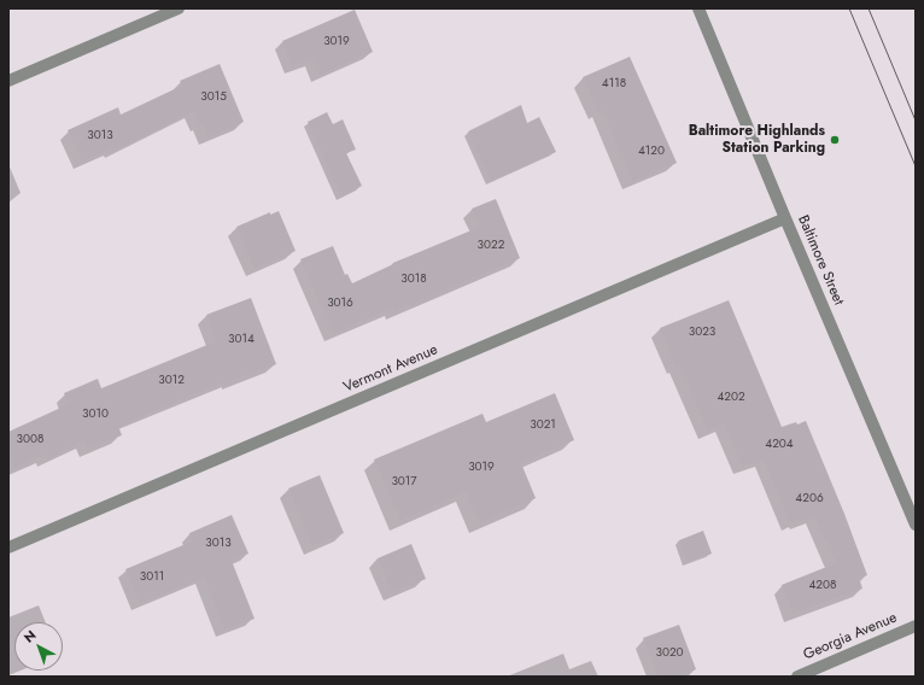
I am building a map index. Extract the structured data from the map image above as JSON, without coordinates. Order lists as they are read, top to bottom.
{
  "streets": {
    "street": ["Baltimore Street", "Vermont Avenue", "Georgia Avenue"]
  },
  "crossings": [
    ["Baltimore Street", "Vermont Avenue"]
  ],
  "places": ["Baltimore Highlands Station Parking"],
  "house_numbers": [
    "3019",
    "4118",
    "3015",
    "3013",
    "4120",
    "3022",
    "3018",
    "3016",
    "3023",
    "3014",
    "3012",
    "4202",
    "3010",
    "3021",
    "3008",
    "4204",
    "3019",
    "3017",
    "4206",
    "3013",
    "3011",
    "4208",
    "3020"
  ],
  "north": "top left"
}
